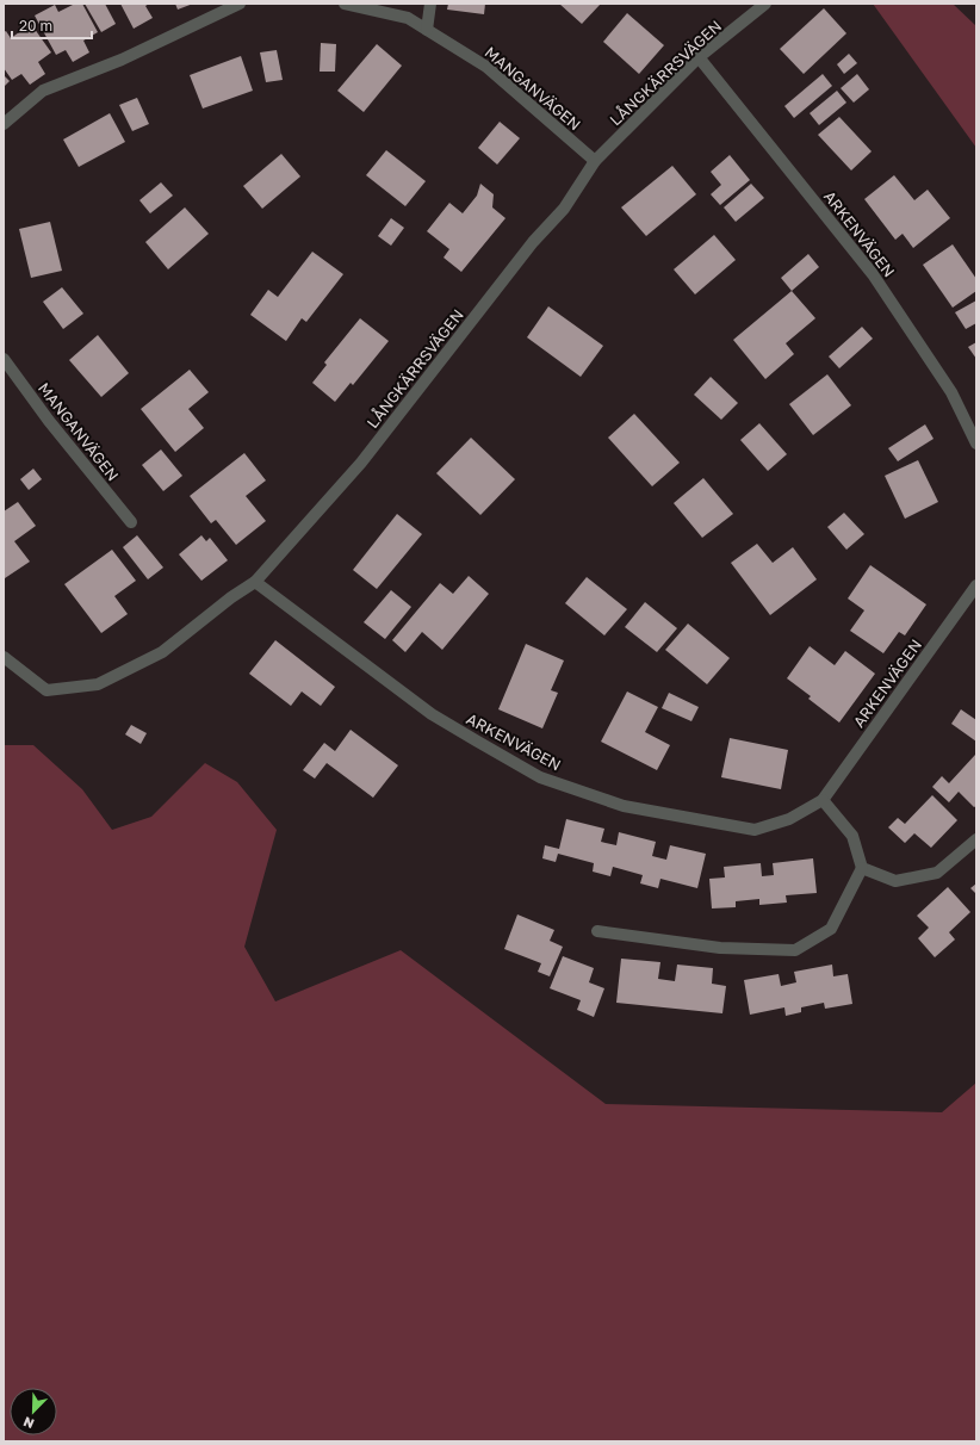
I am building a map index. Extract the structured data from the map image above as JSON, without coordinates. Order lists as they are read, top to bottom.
{
  "streets": {
    "street": ["LÅNGKÄRRSVÄGEN", "MANGANVÄGEN", "ARKENVÄGEN"]
  },
  "crossings": [
    ["LÅNGKÄRRSVÄGEN", "MANGANVÄGEN"],
    ["LÅNGKÄRRSVÄGEN", "ARKENVÄGEN"]
  ],
  "scale_bar": "20 m",
  "north": "bottom left"
}
